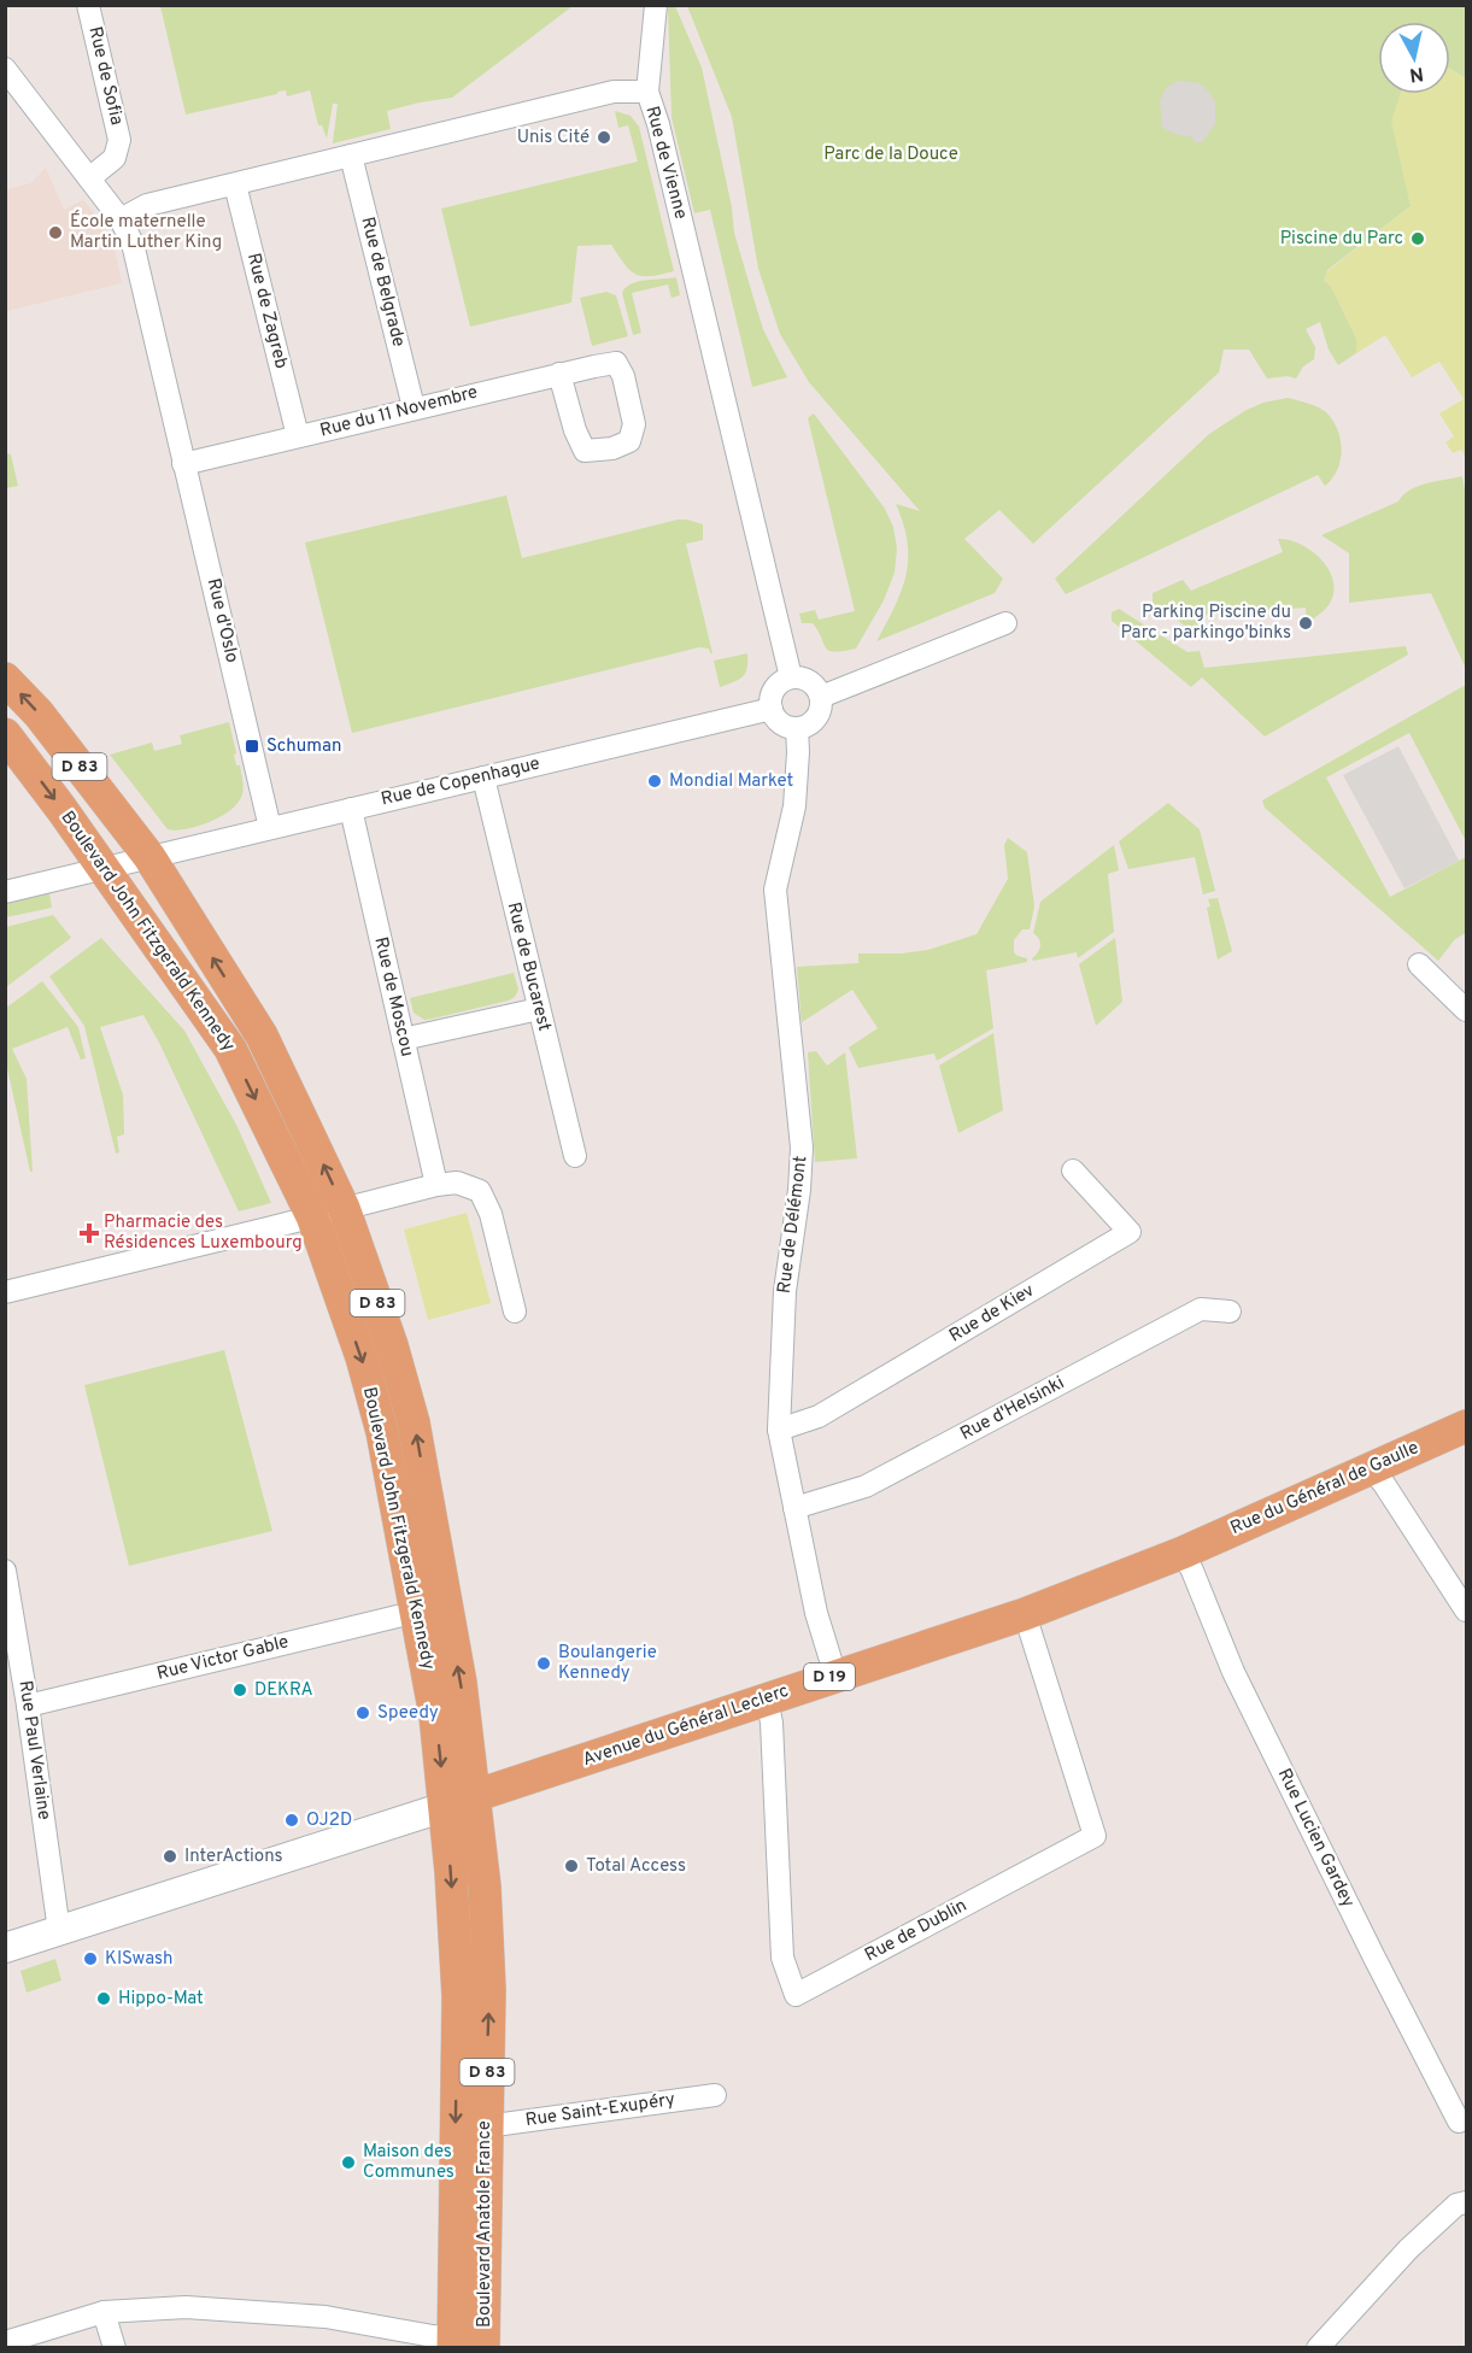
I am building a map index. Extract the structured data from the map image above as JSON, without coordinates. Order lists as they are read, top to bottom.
{
  "streets": {
    "main road": [
      "D 83",
      "Boulevard John Fitzgerald Kennedy",
      "Rue du Général de Gaulle",
      "D 19",
      "Avenue du Général Leclerc",
      "Boulevard Anatole France"
    ],
    "street": [
      "Rue de Sofia",
      "Rue de Vienne",
      "Rue de Belgrade",
      "Rue de Zagreb",
      "Rue du 11 Novembre",
      "Rue d'Oslo",
      "Rue de Copenhague",
      "Rue de Bucarest",
      "Rue de Moscou",
      "Rue de Délémont",
      "Rue de Kiev",
      "Rue d'Helsinki",
      "Rue Victor Gable",
      "Rue Paul Verlaine",
      "Rue Lucien Gardey",
      "Rue de Dublin",
      "Rue Saint-Exupéry"
    ]
  },
  "crossings": [
    ["Rue de Vienne", "Rue de Belgrade"],
    ["Rue de Vienne", "Rue de Zagreb"],
    ["Rue de Vienne", "Rue d'Oslo"],
    ["Rue de Vienne", "Rue de Copenhague"],
    ["Rue de Vienne", "Rue de Délémont"],
    ["Rue de Belgrade", "Rue du 11 Novembre"],
    ["Rue de Zagreb", "Rue du 11 Novembre"],
    ["Rue du 11 Novembre", "Rue d'Oslo"],
    ["Rue d'Oslo", "Rue de Copenhague"],
    ["Rue de Copenhague", "Boulevard John Fitzgerald Kennedy"],
    ["Rue de Copenhague", "Rue de Bucarest"],
    ["Rue de Copenhague", "Rue de Moscou"],
    ["Rue de Copenhague", "Rue de Délémont"],
    ["Boulevard John Fitzgerald Kennedy", "Rue Victor Gable"],
    ["Boulevard John Fitzgerald Kennedy", "D 19"],
    ["Boulevard John Fitzgerald Kennedy", "Avenue du Général Leclerc"],
    ["Boulevard John Fitzgerald Kennedy", "Boulevard Anatole France"],
    ["Rue de Délémont", "Rue de Kiev"],
    ["Rue de Délémont", "Rue d'Helsinki"],
    ["Rue de Délémont", "Avenue du Général Leclerc"],
    ["Rue du Général de Gaulle", "Avenue du Général Leclerc"],
    ["Rue du Général de Gaulle", "Rue Lucien Gardey"],
    ["Rue Victor Gable", "Rue Paul Verlaine"],
    ["D 19", "Avenue du Général Leclerc"],
    ["D 19", "Boulevard Anatole France"],
    ["Avenue du Général Leclerc", "Rue Lucien Gardey"],
    ["Avenue du Général Leclerc", "Rue de Dublin"],
    ["Avenue du Général Leclerc", "Boulevard Anatole France"],
    ["Rue Saint-Exupéry", "Boulevard Anatole France"]
  ],
  "parks": ["Parc de la Douce"],
  "places": {
    "other": [
      "Unis Cité",
      "École maternelle Martin Luther King",
      "Piscine du Parc",
      "Parking Piscine du Parc - parkingo'binks",
      "Mondial Market",
      "Boulangerie Kennedy",
      "DEKRA",
      "Speedy",
      "OJ2D",
      "InterActions",
      "Total Access",
      "KISwash",
      "Hippo-Mat",
      "Maison des Communes"
    ],
    "transit": ["Schuman"],
    "health": ["Pharmacie des Résidences Luxembourg"]
  },
  "north": "bottom"
}
